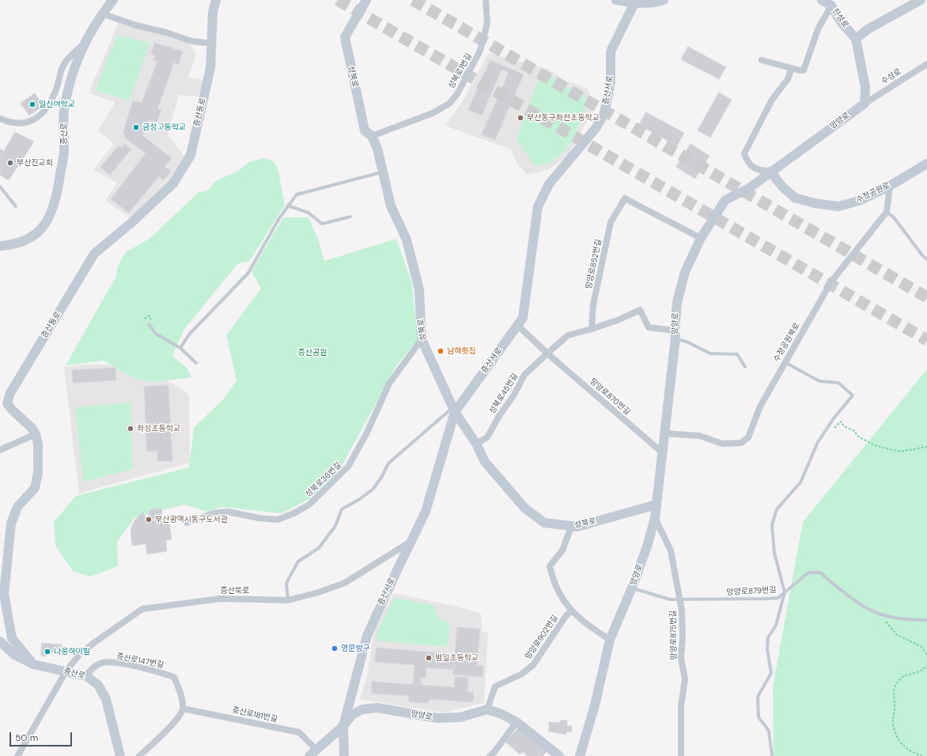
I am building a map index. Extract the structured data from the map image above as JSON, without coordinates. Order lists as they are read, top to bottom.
{
  "streets": {
    "street": [
      "진성로",
      "성북로1번길",
      "성북로",
      "수성로",
      "증산서로",
      "증산동로",
      "망양로",
      "증산로",
      "수정공원로",
      "망양로852번길",
      "수정공원북로",
      "성북로45번길",
      "망양로870번길",
      "성북로36번길",
      "증산북로",
      "망양로875번길",
      "망양로902번길",
      "증산로147번길",
      "증산로181번길"
    ],
    "lane": ["망양로879번길"]
  },
  "crossings": [
    ["성북로1번길", "성북로"],
    ["성북로", "증산서로"],
    ["성북로", "망양로"],
    ["성북로", "성북로45번길"],
    ["성북로", "성북로36번길"],
    ["수성로", "망양로"],
    ["증산서로", "망양로"],
    ["증산서로", "증산북로"],
    ["망양로", "수정공원로"],
    ["망양로", "망양로852번길"],
    ["망양로", "수정공원북로"],
    ["망양로", "망양로870번길"],
    ["망양로", "망양로879번길"],
    ["망양로", "망양로875번길"],
    ["망양로", "망양로902번길"],
    ["증산로", "증산북로"],
    ["증산로", "증산로147번길"],
    ["수정공원로", "수정공원북로"],
    ["성북로45번길", "망양로870번길"],
    ["망양로879번길", "망양로875번길"],
    ["증산로147번길", "증산로181번길"]
  ],
  "parks": ["증산공원"],
  "places": [
    "일신여학교",
    "부산동구좌천초등학교",
    "금성고등학교",
    "부산진교회",
    "남해횟집",
    "좌성초등학교",
    "부산광역시동구도서관",
    "영문방구",
    "나웅하이빌",
    "범일초등학교"
  ],
  "scale_bar": "50 m"
}
